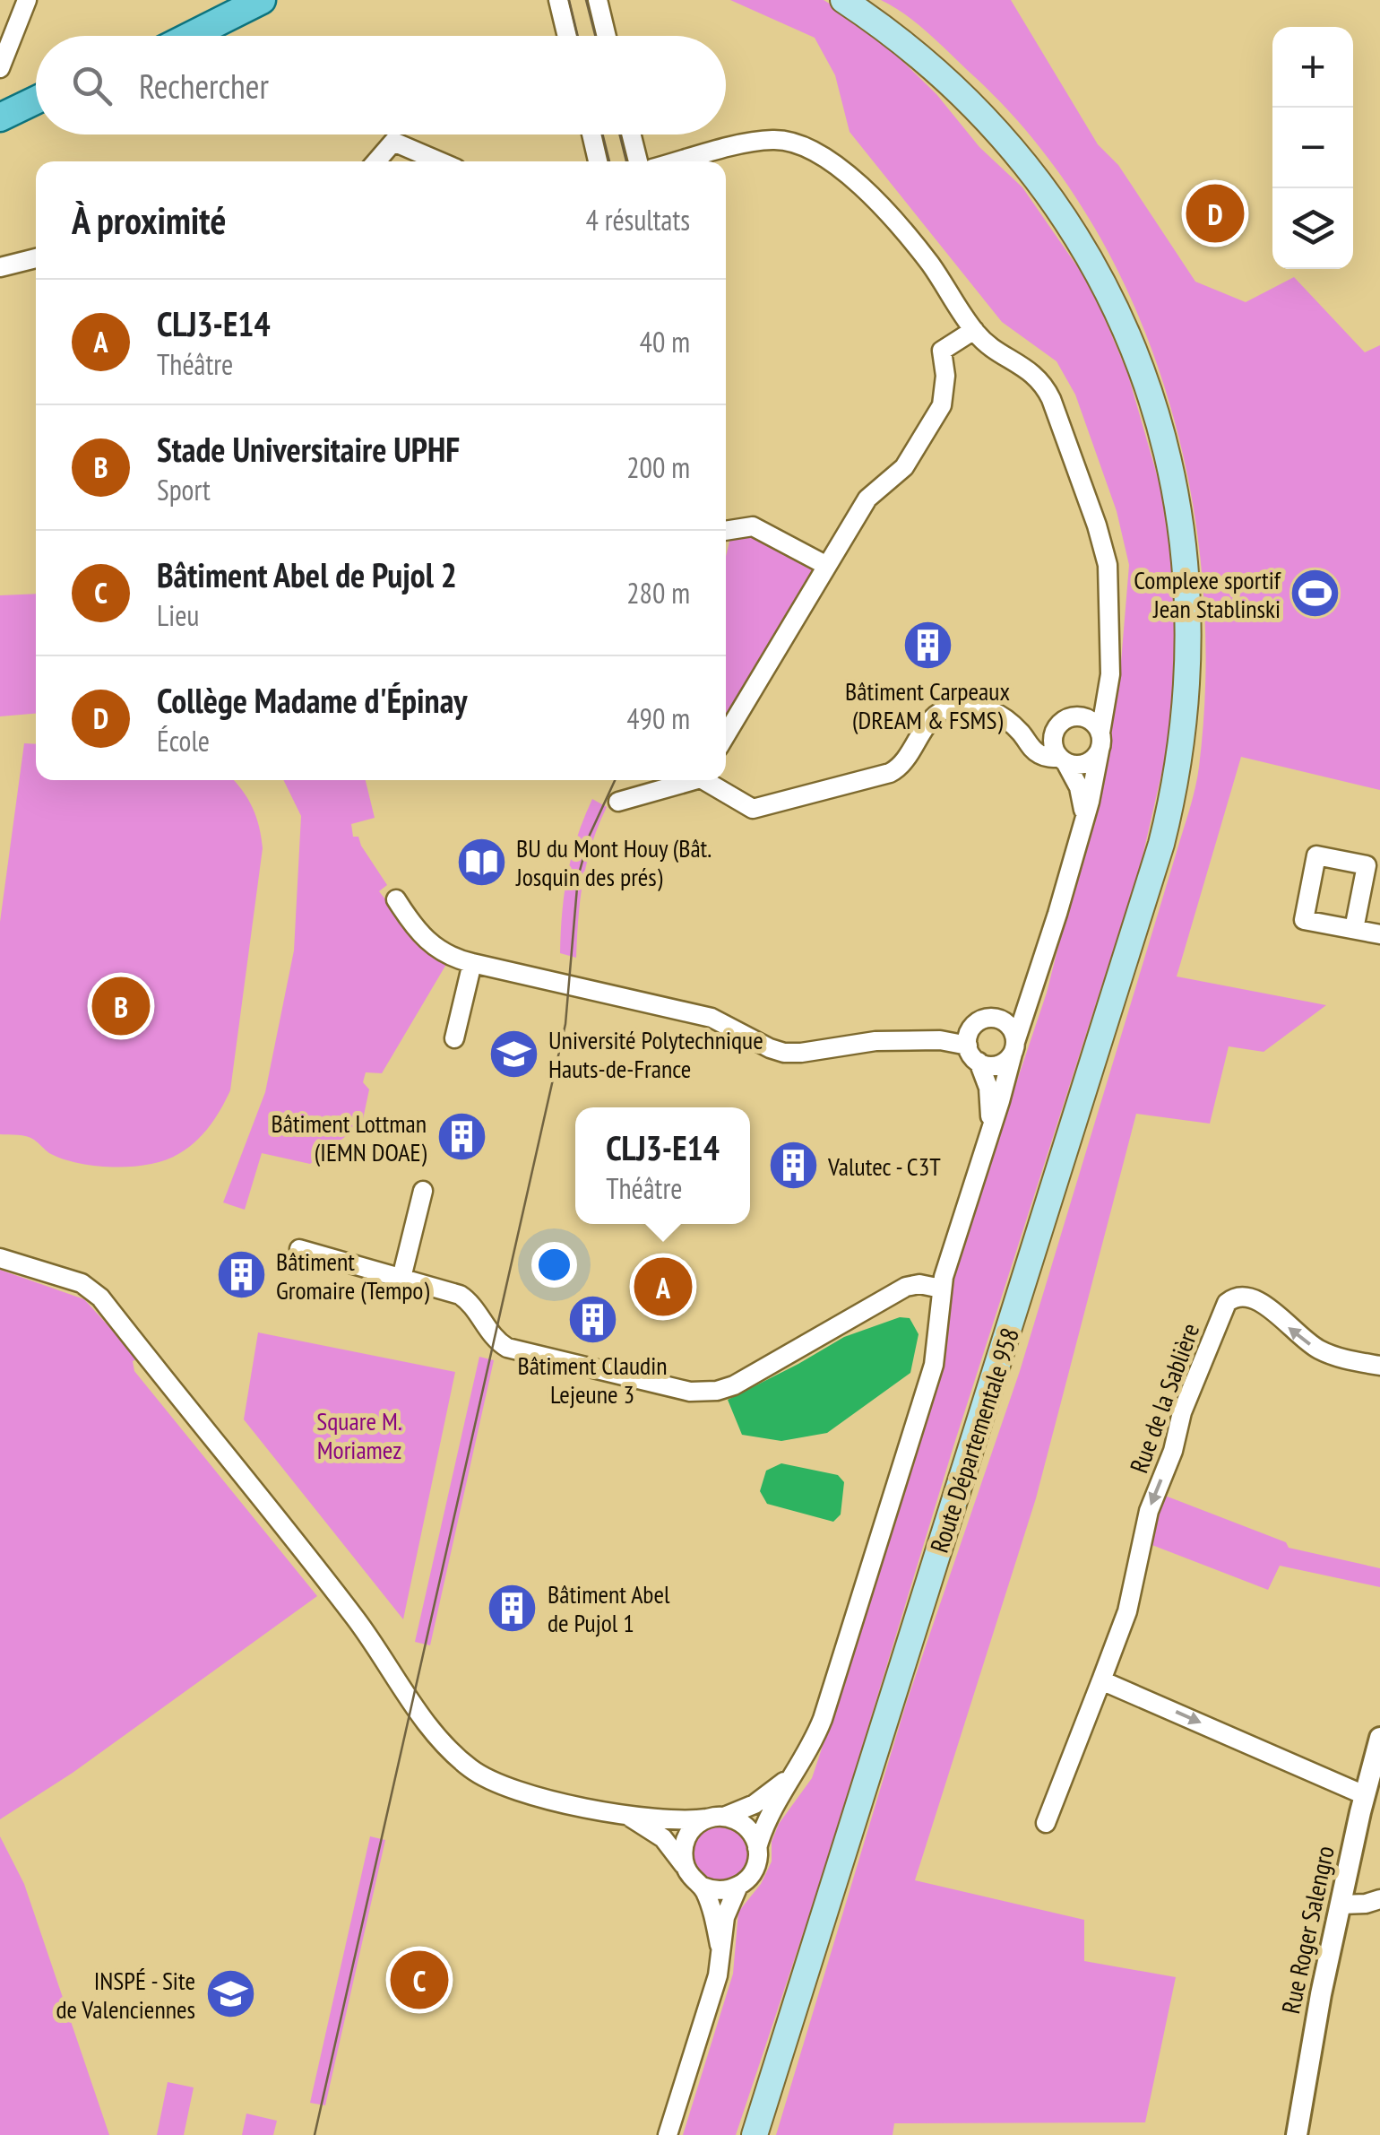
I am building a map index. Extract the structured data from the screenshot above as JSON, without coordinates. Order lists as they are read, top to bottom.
{
  "streets": {
    "main road": ["Route Départementale 958"],
    "street": ["Rue de la Sablière", "Rue Roger Salengro"]
  },
  "parks": ["Square M. Moriamez"],
  "places": {
    "sports": ["Complexe sportif Jean Stablinski"],
    "building": [
      "Bâtiment Carpeaux (DREAM & FSMS)",
      "Bâtiment Lottman (IEMN DOAE)",
      "Valutec - C3T",
      "Bâtiment Gromaire (Tempo)",
      "Bâtiment Claudin Lejeune 3",
      "Bâtiment Abel de Pujol 1"
    ],
    "library": ["BU du Mont Houy (Bât. Josquin des prés)"],
    "school or university": ["Université Polytechnique Hauts-de-France", "INSPÉ - Site de Valenciennes"]
  },
  "page": {
    "map_buttons": ["+", "−"],
    "search": "Rechercher",
    "heading": ["À proximité", "4 résultats"],
    "pins": [
      "D",
      "B",
      "A",
      "C"
    ],
    "list": [
      {
        "mark": "A",
        "name": "CLJ3-E14",
        "note": "Théâtre",
        "value": "40 m"
      },
      {
        "mark": "B",
        "name": "Stade Universitaire UPHF",
        "note": "Sport",
        "value": "200 m"
      },
      {
        "mark": "C",
        "name": "Bâtiment Abel de Pujol 2",
        "note": "Lieu",
        "value": "280 m"
      },
      {
        "mark": "D",
        "name": "Collège Madame d'Épinay",
        "note": "École",
        "value": "490 m"
      }
    ],
    "popup": ["CLJ3-E14", "Théâtre"]
  }
}
